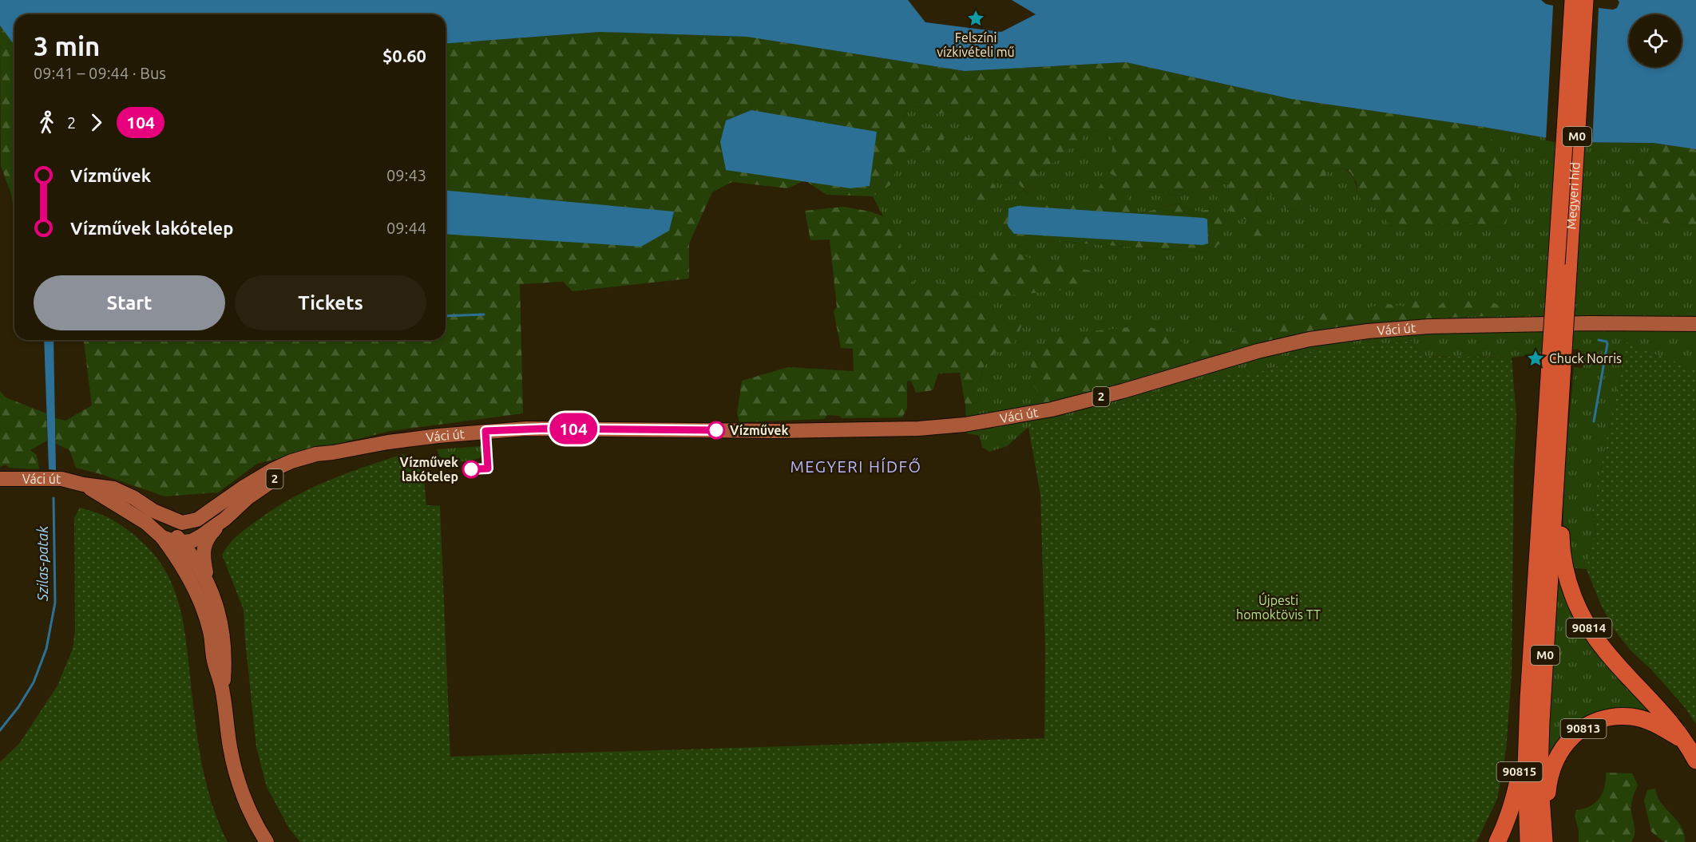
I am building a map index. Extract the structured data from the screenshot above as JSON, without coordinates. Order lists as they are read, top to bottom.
{
  "streets": {
    "highway": [
      "M0",
      "Megyeri híd",
      "90814",
      "90813",
      "90815"
    ],
    "main road": ["Váci út", "2"]
  },
  "crossings": [
    ["M0", "Megyeri híd"],
    ["M0", "90814"],
    ["M0", "90813"],
    ["M0", "90815"],
    ["90814", "90813"]
  ],
  "districts": ["MEGYERI HÍDFŐ"],
  "water": ["Szilas-patak"],
  "parks": ["Újpesti homoktövis TT"],
  "places": {
    "place": ["Felszíni vízkivételi mű", "Chuck Norris"],
    "other": ["Vízművek", "Vízművek lakótelep"]
  },
  "lines": ["bus line 104"],
  "page": {
    "on_map": "104",
    "heading": ["3 min", "09:41 – 09:44 · Bus", "$0.60"],
    "legs": ["2", "104"],
    "list": [
      {
        "name": "Vízművek",
        "value": "09:43"
      },
      {
        "name": "Vízművek lakótelep",
        "value": "09:44"
      }
    ],
    "buttons": ["Start", "Tickets"]
  }
}
